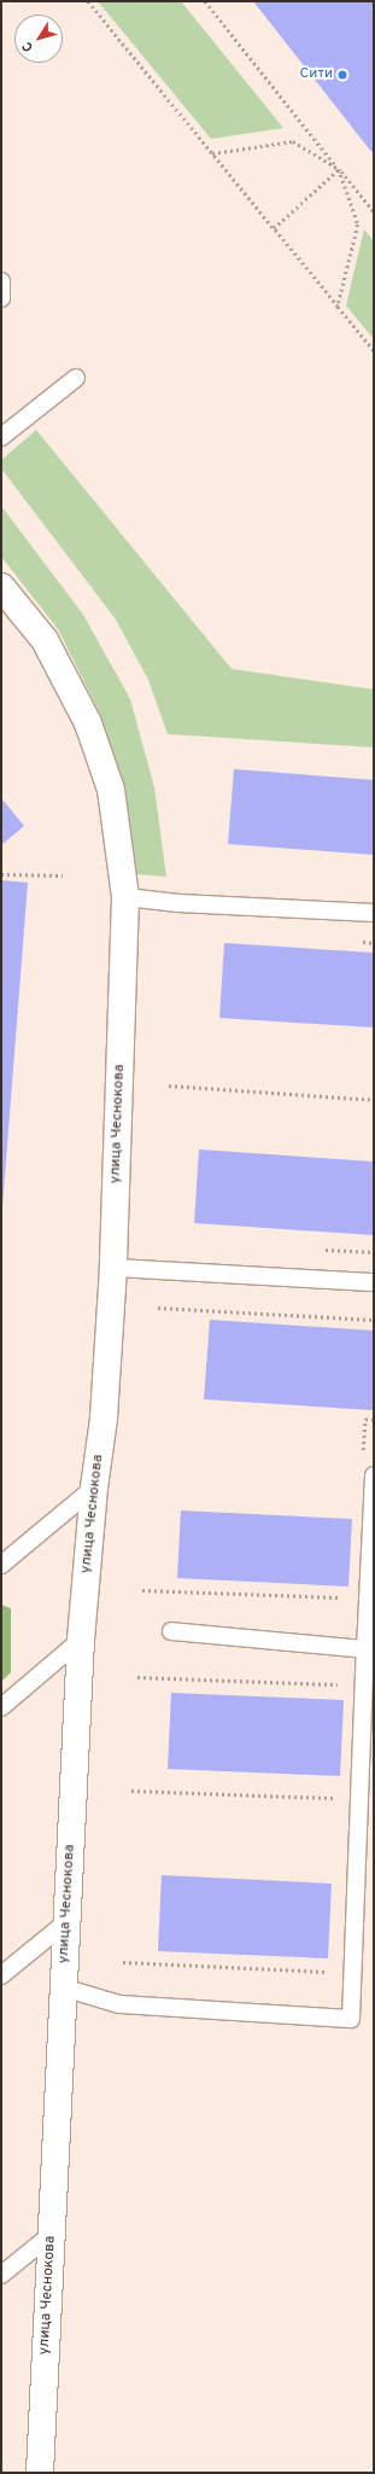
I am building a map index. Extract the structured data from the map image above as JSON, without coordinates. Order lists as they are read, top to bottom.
{
  "streets": {
    "street": ["улица Чеснокова"]
  },
  "places": ["Сити"],
  "north": "bottom left"
}
